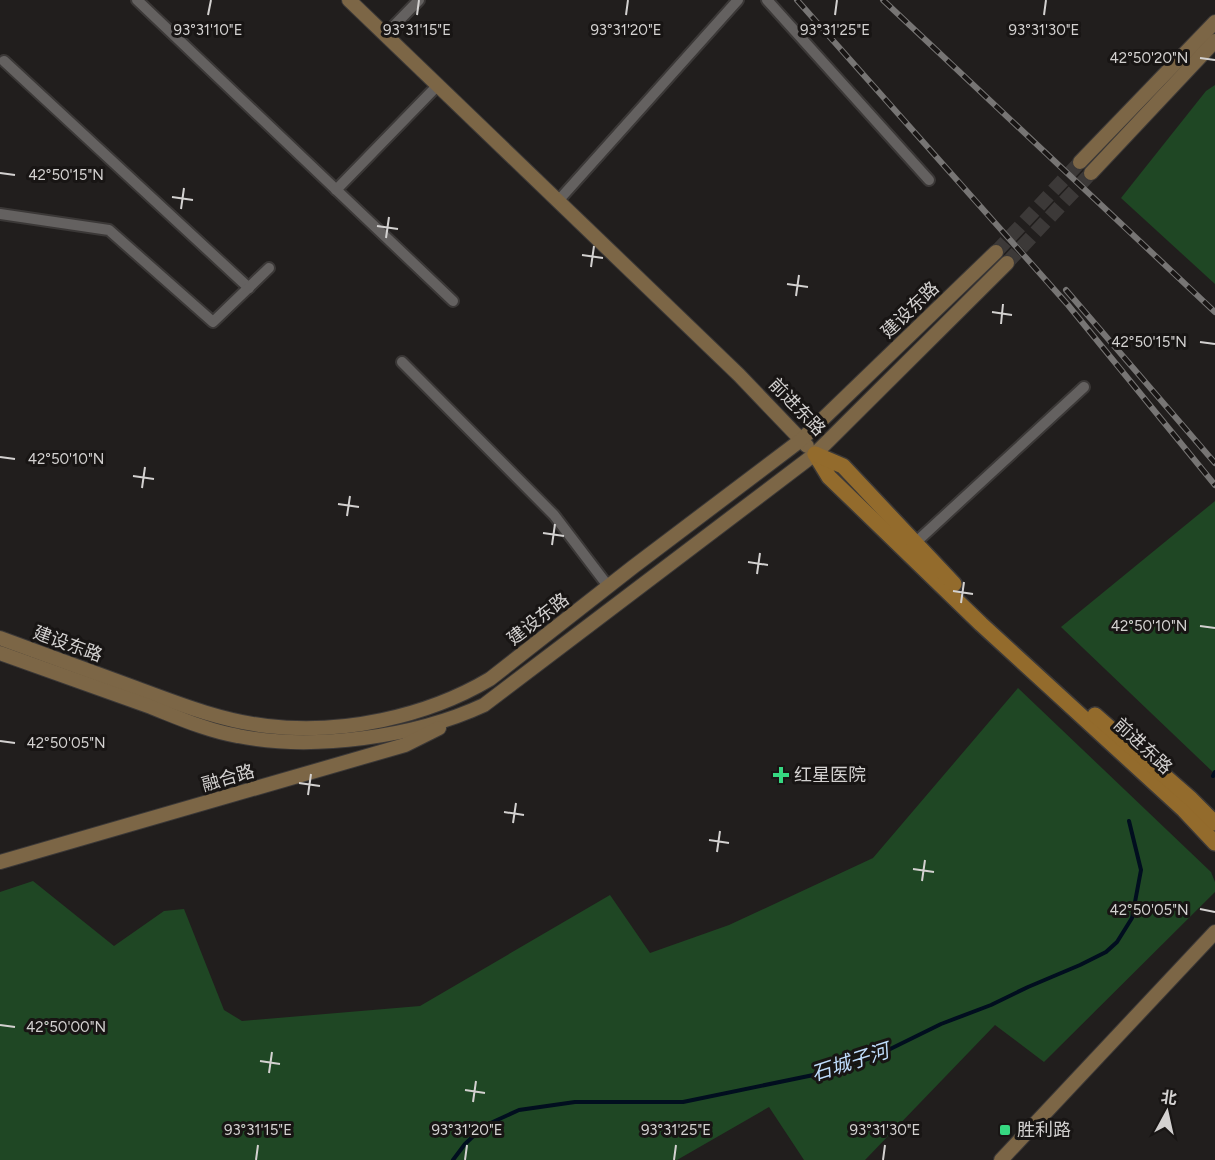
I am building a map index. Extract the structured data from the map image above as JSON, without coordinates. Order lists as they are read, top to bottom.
{
  "streets": {
    "main road": ["建设东路", "前进东路", "融合路"]
  },
  "crossings": [
    ["建设东路", "前进东路"],
    ["建设东路", "融合路"]
  ],
  "water": ["石城子河"],
  "places": {
    "health": ["红星医院"],
    "transit": ["胜利路"]
  },
  "north": "top",
  "coordinates": [
    "93°31'10\"E",
    "93°31'15\"E",
    "93°31'20\"E",
    "93°31'25\"E",
    "93°31'30\"E",
    "42°50'20\"N",
    "42°50'15\"N",
    "42°50'10\"N",
    "42°50'05\"N",
    "42°50'00\"N"
  ]
}
